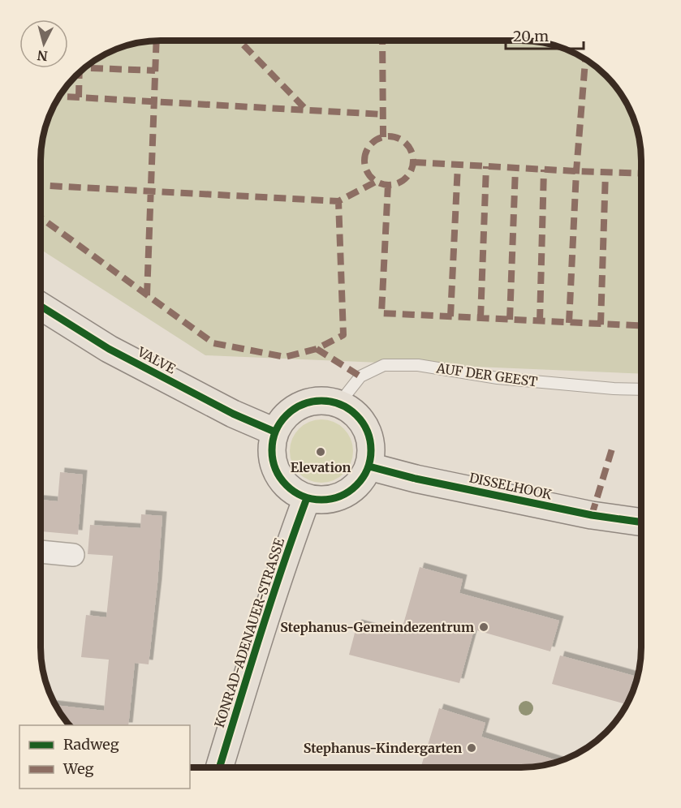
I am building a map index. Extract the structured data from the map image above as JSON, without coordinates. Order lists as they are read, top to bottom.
{
  "streets": {
    "main road": ["VALVE", "DISSELHOOK", "KONRAD-ADENAUER-STRASSE"],
    "lane": ["AUF DER GEEST"]
  },
  "crossings": [
    ["VALVE", "AUF DER GEEST"],
    ["VALVE", "DISSELHOOK"],
    ["VALVE", "KONRAD-ADENAUER-STRASSE"],
    ["AUF DER GEEST", "DISSELHOOK"],
    ["AUF DER GEEST", "KONRAD-ADENAUER-STRASSE"],
    ["DISSELHOOK", "KONRAD-ADENAUER-STRASSE"]
  ],
  "places": ["Elevation", "Stephanus-Gemeindezentrum", "Stephanus-Kindergarten"],
  "legend": ["Radweg", "Weg"],
  "scale_bar": "20 m",
  "north": "bottom"
}
